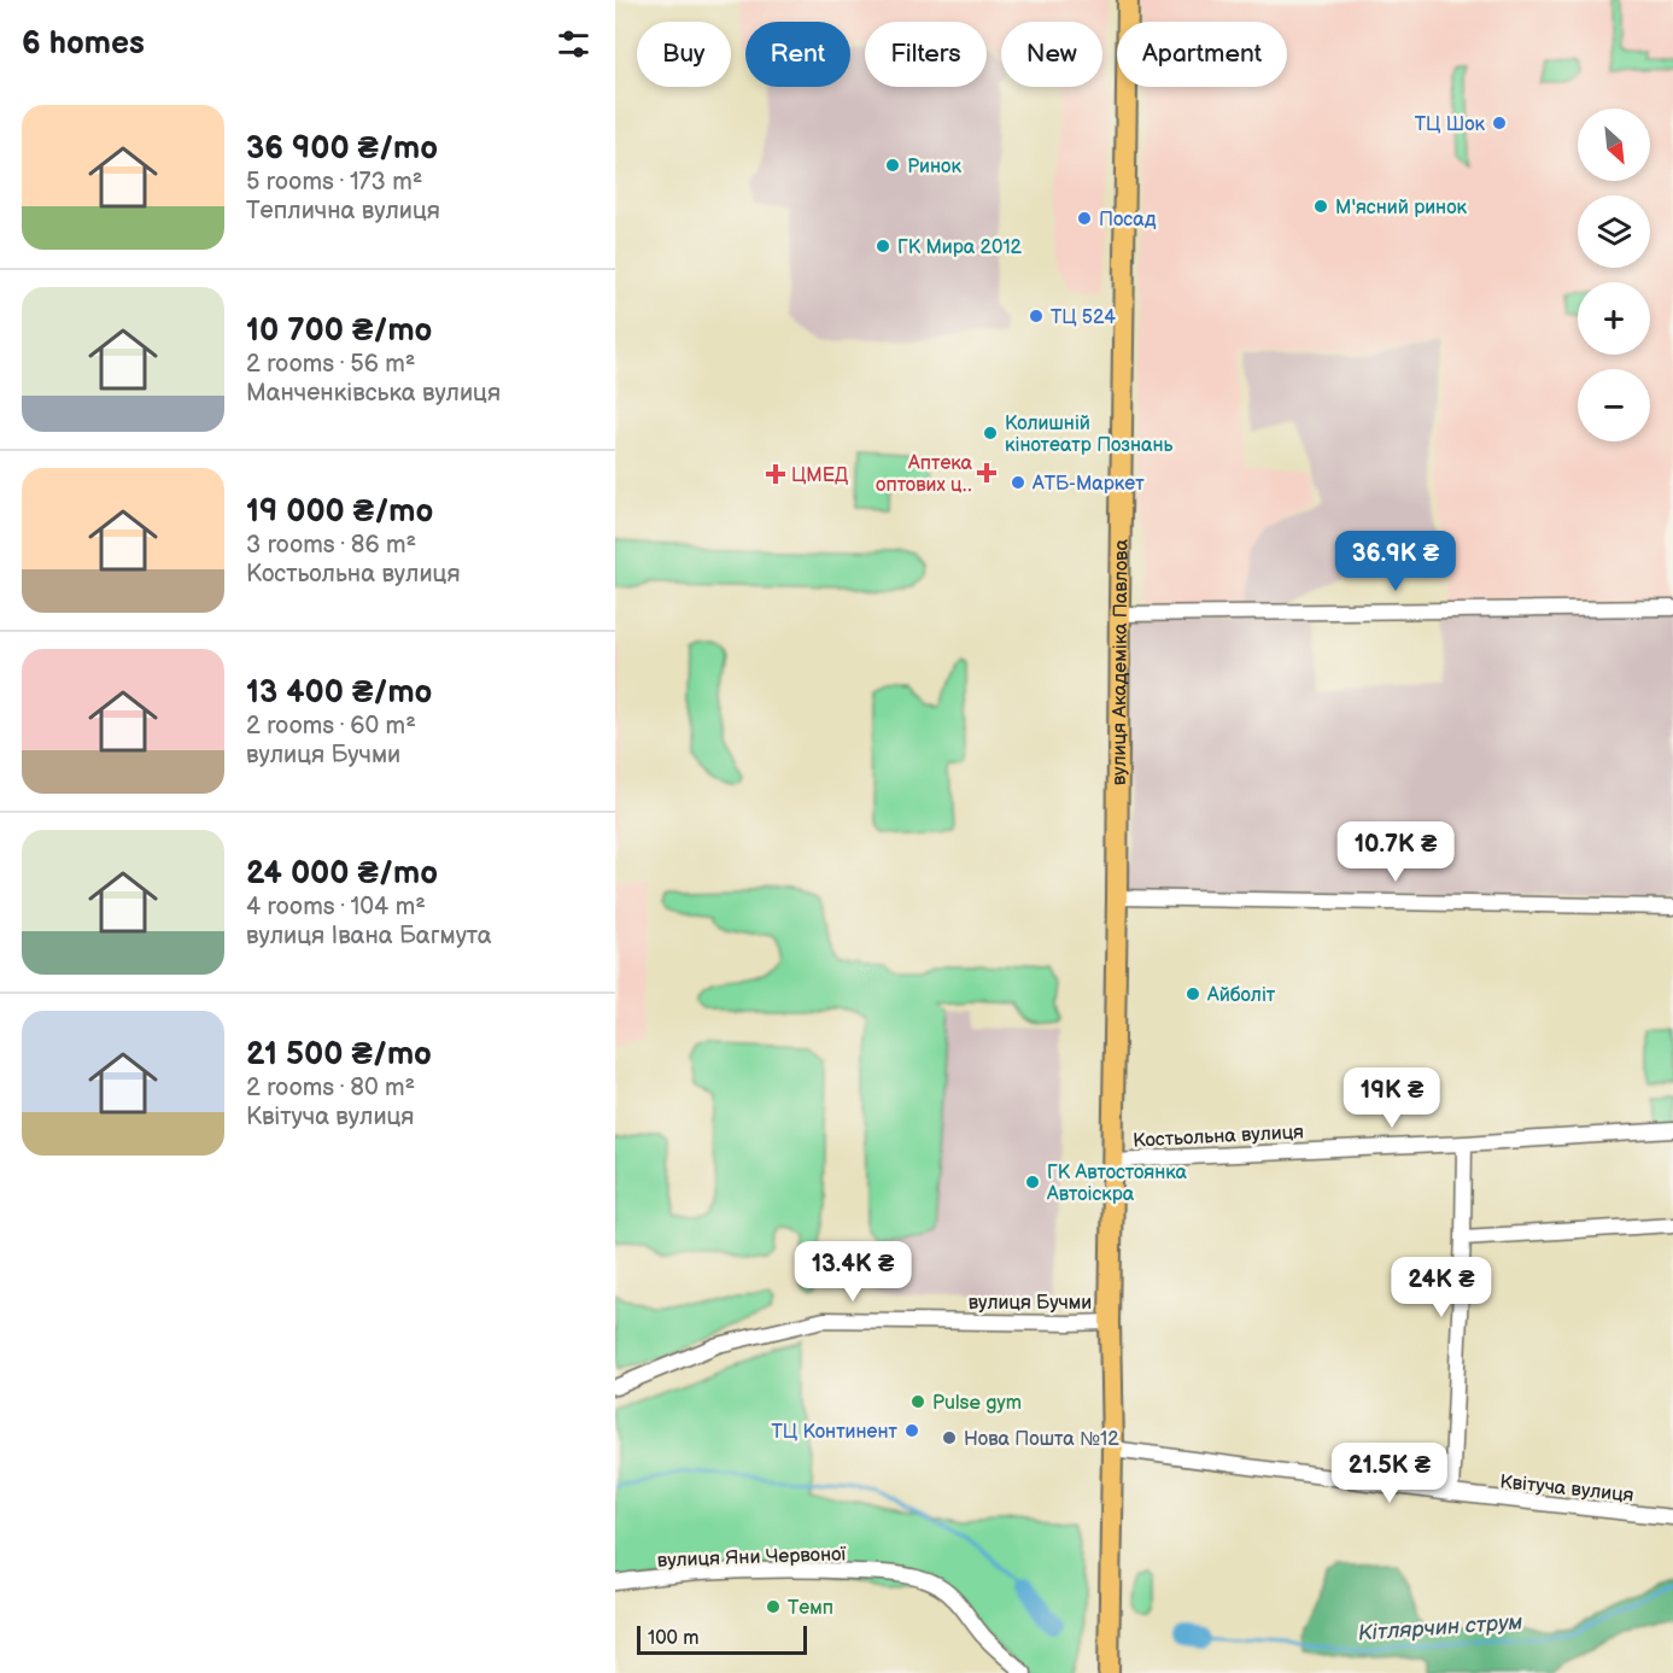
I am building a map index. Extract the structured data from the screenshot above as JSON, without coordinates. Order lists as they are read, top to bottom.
{
  "streets": {
    "main road": ["вулиця Академіка Павлова"],
    "street": [
      "Костьольна вулиця",
      "вулиця Бучми",
      "Квітуча вулиця",
      "вулиця Яни Червоної"
    ]
  },
  "crossings": [
    ["вулиця Академіка Павлова", "Костьольна вулиця"],
    ["вулиця Академіка Павлова", "вулиця Бучми"],
    ["вулиця Академіка Павлова", "Квітуча вулиця"]
  ],
  "water": ["Кітлярчин струм"],
  "places": {
    "other": [
      "ТЦ Шок",
      "Ринок",
      "М'ясний ринок",
      "Посад",
      "ГК Мира 2012",
      "ТЦ 524",
      "Колишній кінотеатр Познань",
      "АТБ-Маркет",
      "Айболіт",
      "ГК Автостоянка Автоіскра",
      "Pulse gym",
      "ТЦ Континент",
      "Нова Пошта №12",
      "Темп"
    ],
    "health": ["Аптека оптових ц‥", "ЦМЕД"]
  },
  "scale_bar": "100 m",
  "north": "bottom right",
  "page": {
    "heading": "6 homes",
    "chip": [
      "Buy",
      "Rent",
      "Filters",
      "New",
      "Apartment"
    ],
    "list": [
      {
        "name": "36 900 ₴/mo",
        "note": "5 rooms · 173 m² · Теплична вулиця"
      },
      {
        "name": "10 700 ₴/mo",
        "note": "2 rooms · 56 m² · Манченківська вулиця"
      },
      {
        "name": "19 000 ₴/mo",
        "note": "3 rooms · 86 m² · Костьольна вулиця"
      },
      {
        "name": "13 400 ₴/mo",
        "note": "2 rooms · 60 m² · вулиця Бучми"
      },
      {
        "name": "24 000 ₴/mo",
        "note": "4 rooms · 104 m² · вулиця Івана Багмута"
      },
      {
        "name": "21 500 ₴/mo",
        "note": "2 rooms · 80 m² · Квітуча вулиця"
      }
    ],
    "map_buttons": ["+", "−"],
    "price": [
      "36.9K ₴",
      "10.7K ₴",
      "19K ₴",
      "13.4K ₴",
      "24K ₴",
      "21.5K ₴"
    ],
    "scale": "100 m"
  }
}
